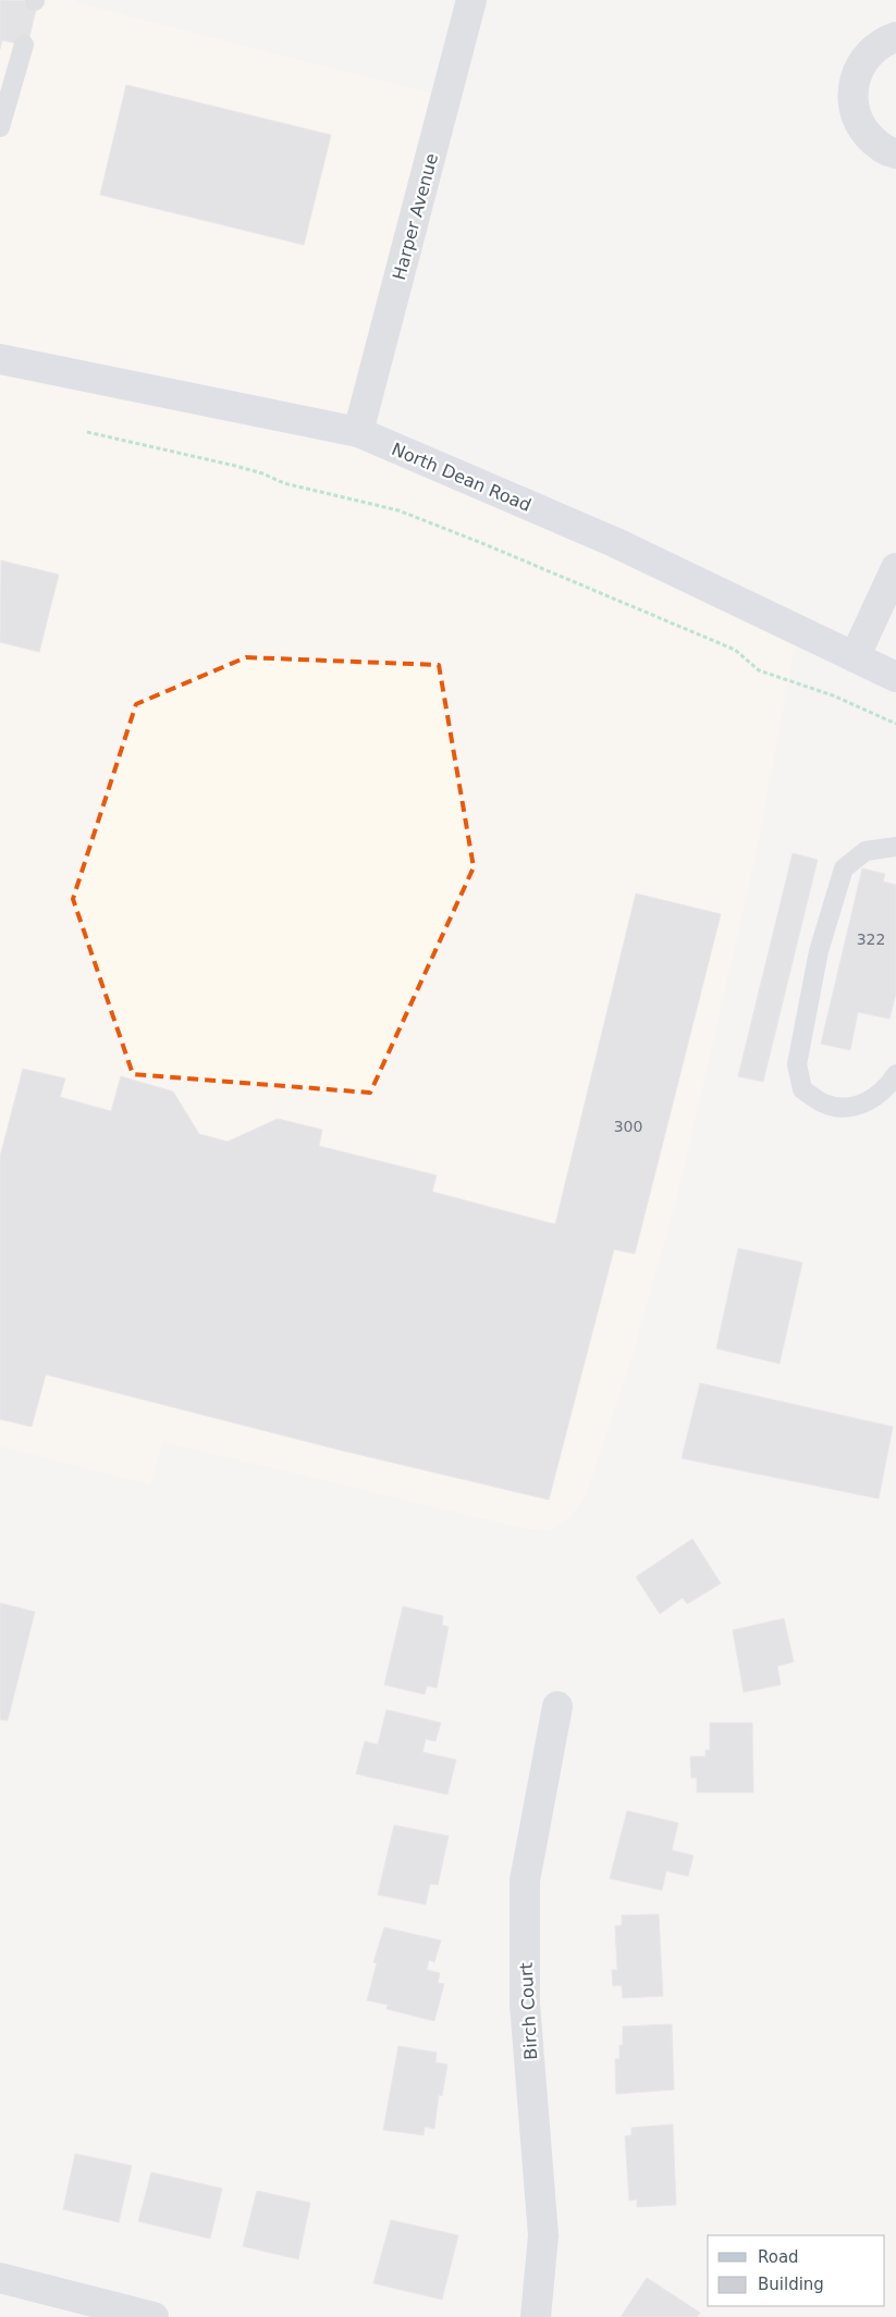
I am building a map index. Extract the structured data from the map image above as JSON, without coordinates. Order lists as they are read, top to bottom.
{
  "streets": {
    "street": ["Harper Avenue", "North Dean Road", "Birch Court"]
  },
  "crossings": [
    ["Harper Avenue", "North Dean Road"]
  ],
  "house_numbers": ["322", "300"],
  "legend": ["Road", "Building"]
}
